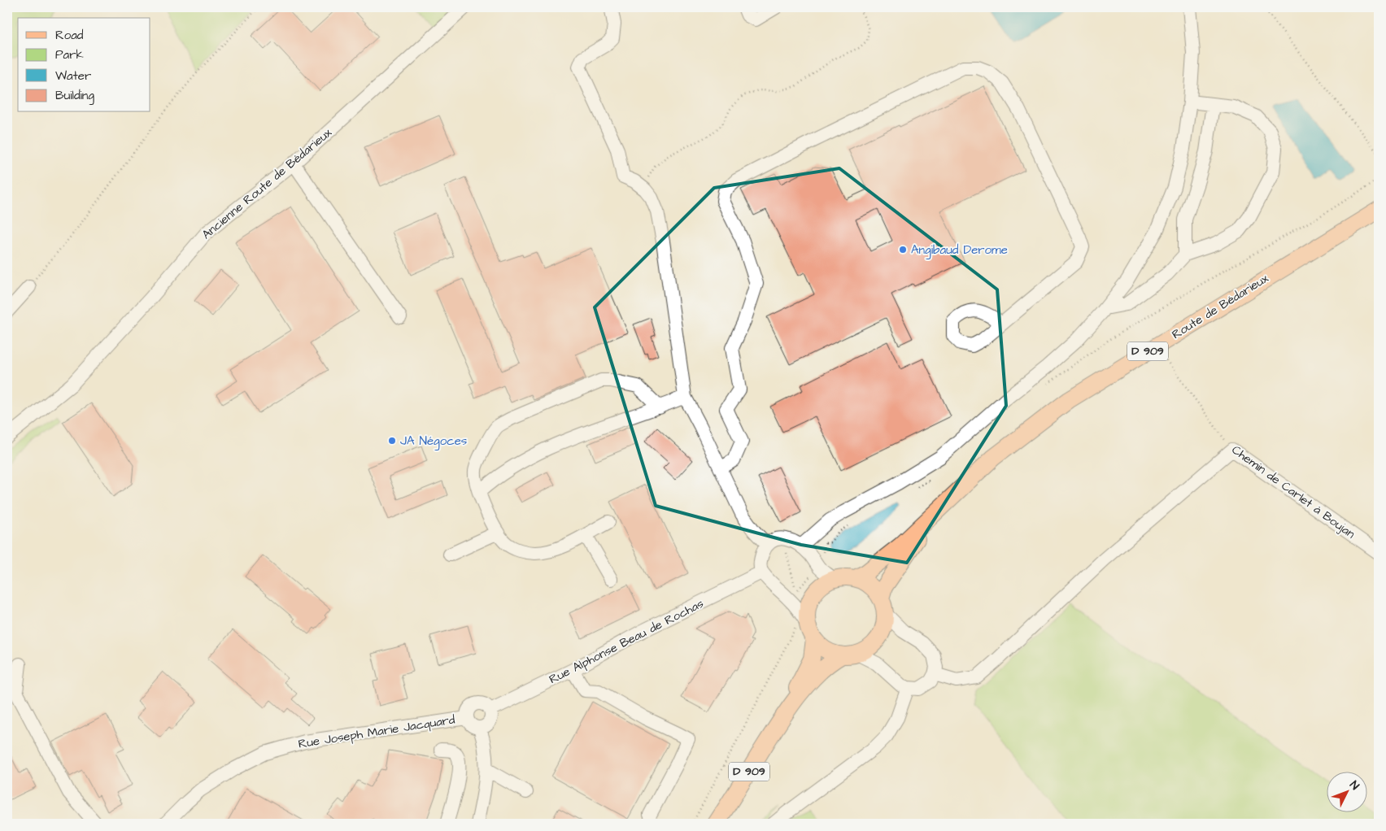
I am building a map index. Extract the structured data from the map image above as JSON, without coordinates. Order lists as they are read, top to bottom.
{
  "streets": {
    "main road": ["Route de Bédarieux", "D 909"],
    "street": [
      "Ancienne Route de Bédarieux",
      "Chemin de Carlet à Boujan",
      "Rue Alphonse Beau de Rochas",
      "Rue Joseph Marie Jacquard"
    ]
  },
  "crossings": [
    ["Route de Bédarieux", "D 909"],
    ["Route de Bédarieux", "Chemin de Carlet à Boujan"],
    ["Rue Alphonse Beau de Rochas", "Rue Joseph Marie Jacquard"]
  ],
  "places": ["Angibaud Derome", "JA Négoces"],
  "legend": [
    "Road",
    "Park",
    "Water",
    "Building"
  ],
  "north": "top right"
}
